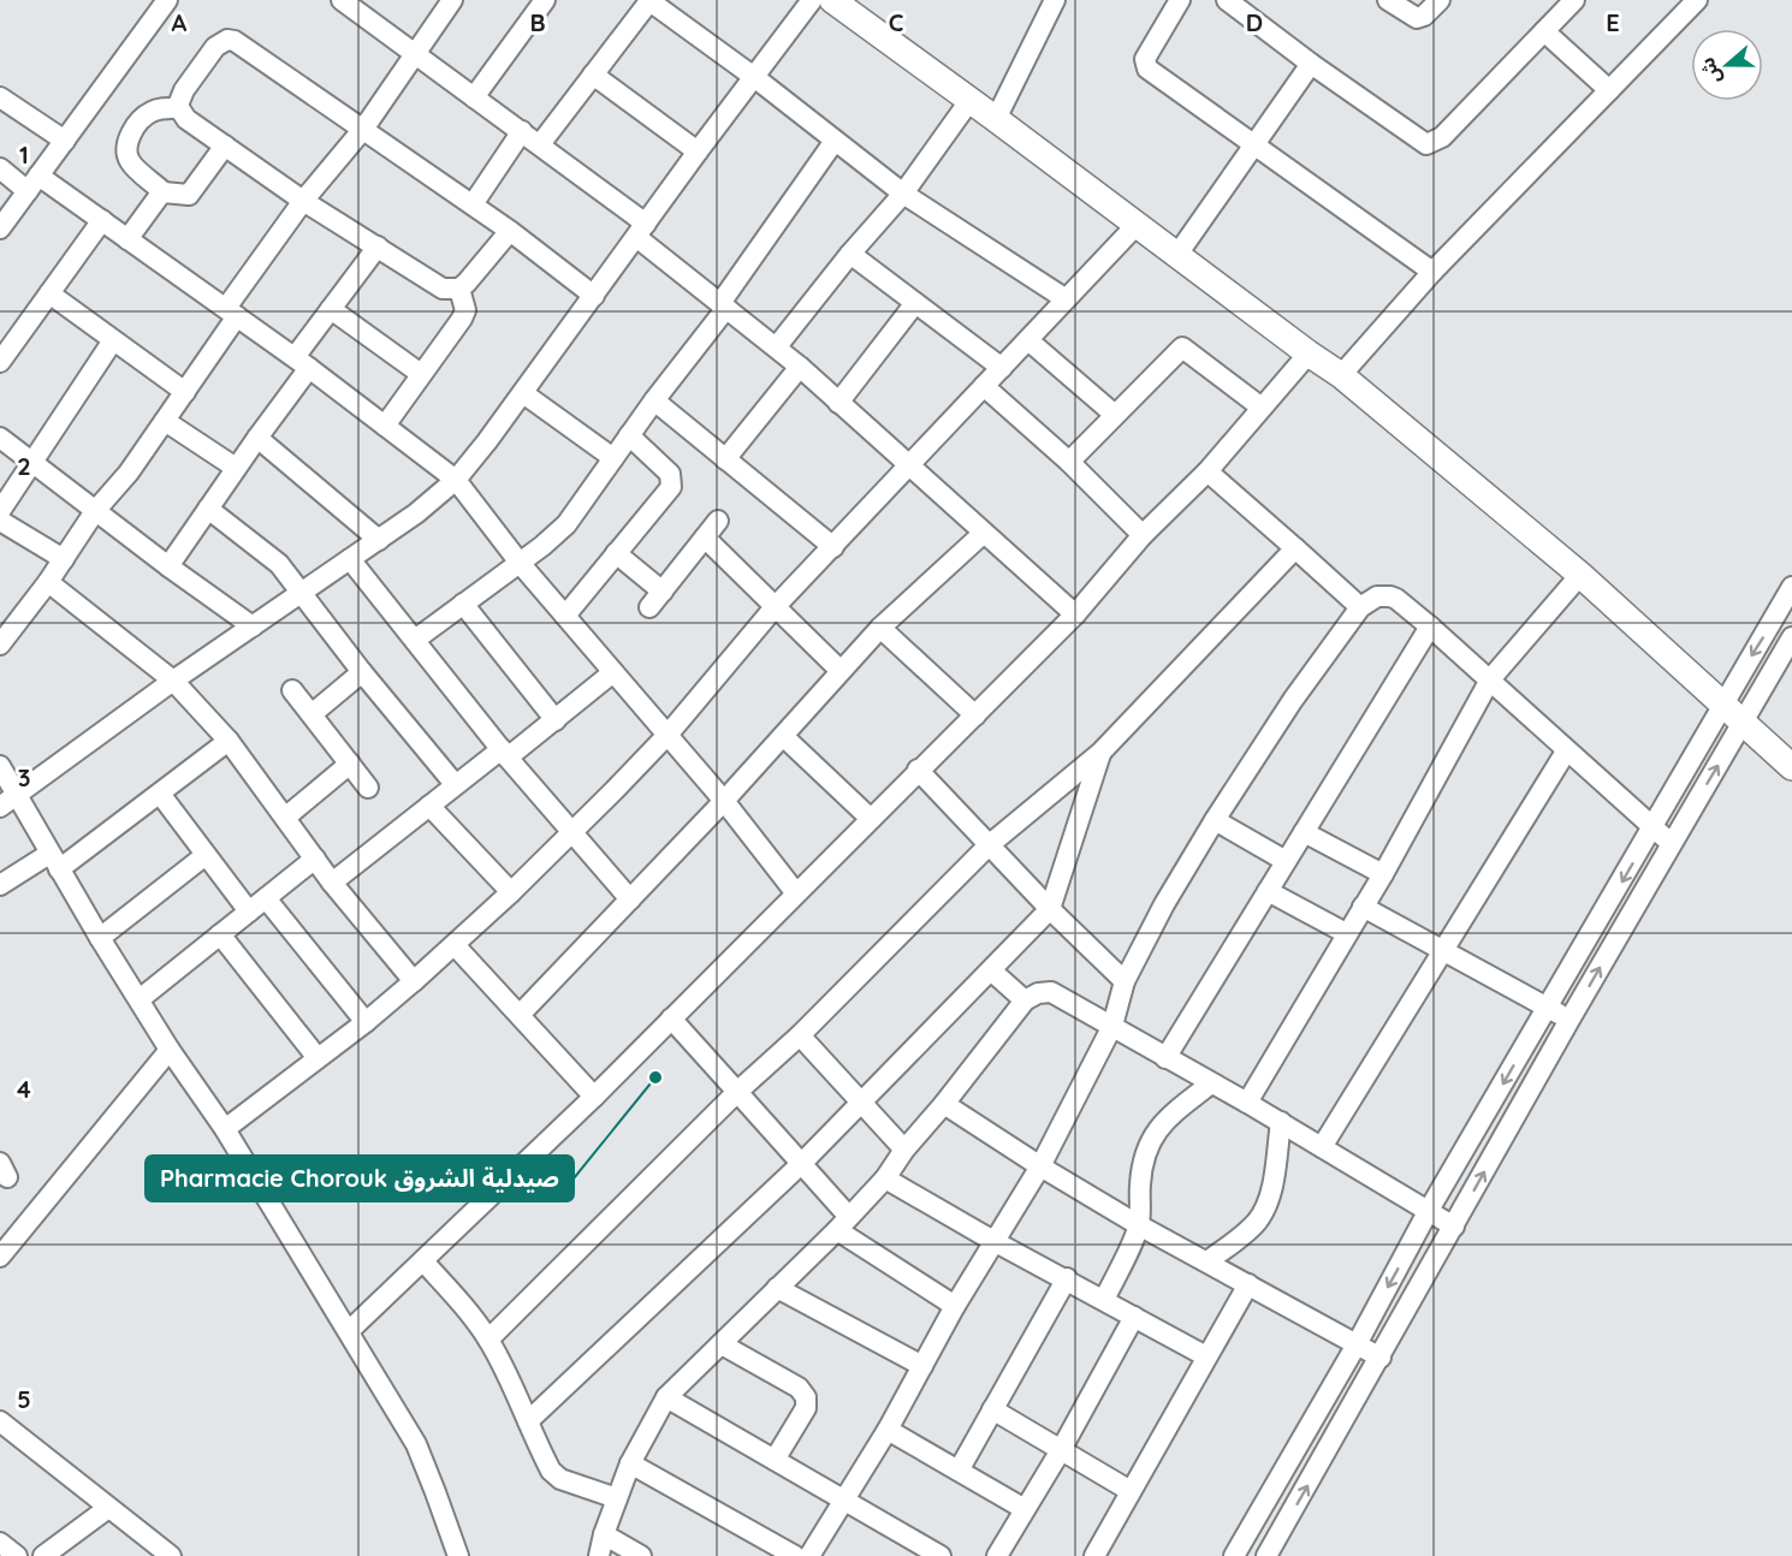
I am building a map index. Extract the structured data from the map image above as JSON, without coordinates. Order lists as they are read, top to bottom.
{
  "places": ["Pharmacie Chorouk صيدلية الشروق"],
  "north": "left",
  "grid": {
    "columns": [
      "A",
      "B",
      "C",
      "D",
      "E"
    ],
    "rows": [
      "1",
      "2",
      "3",
      "4",
      "5"
    ]
  }
}
